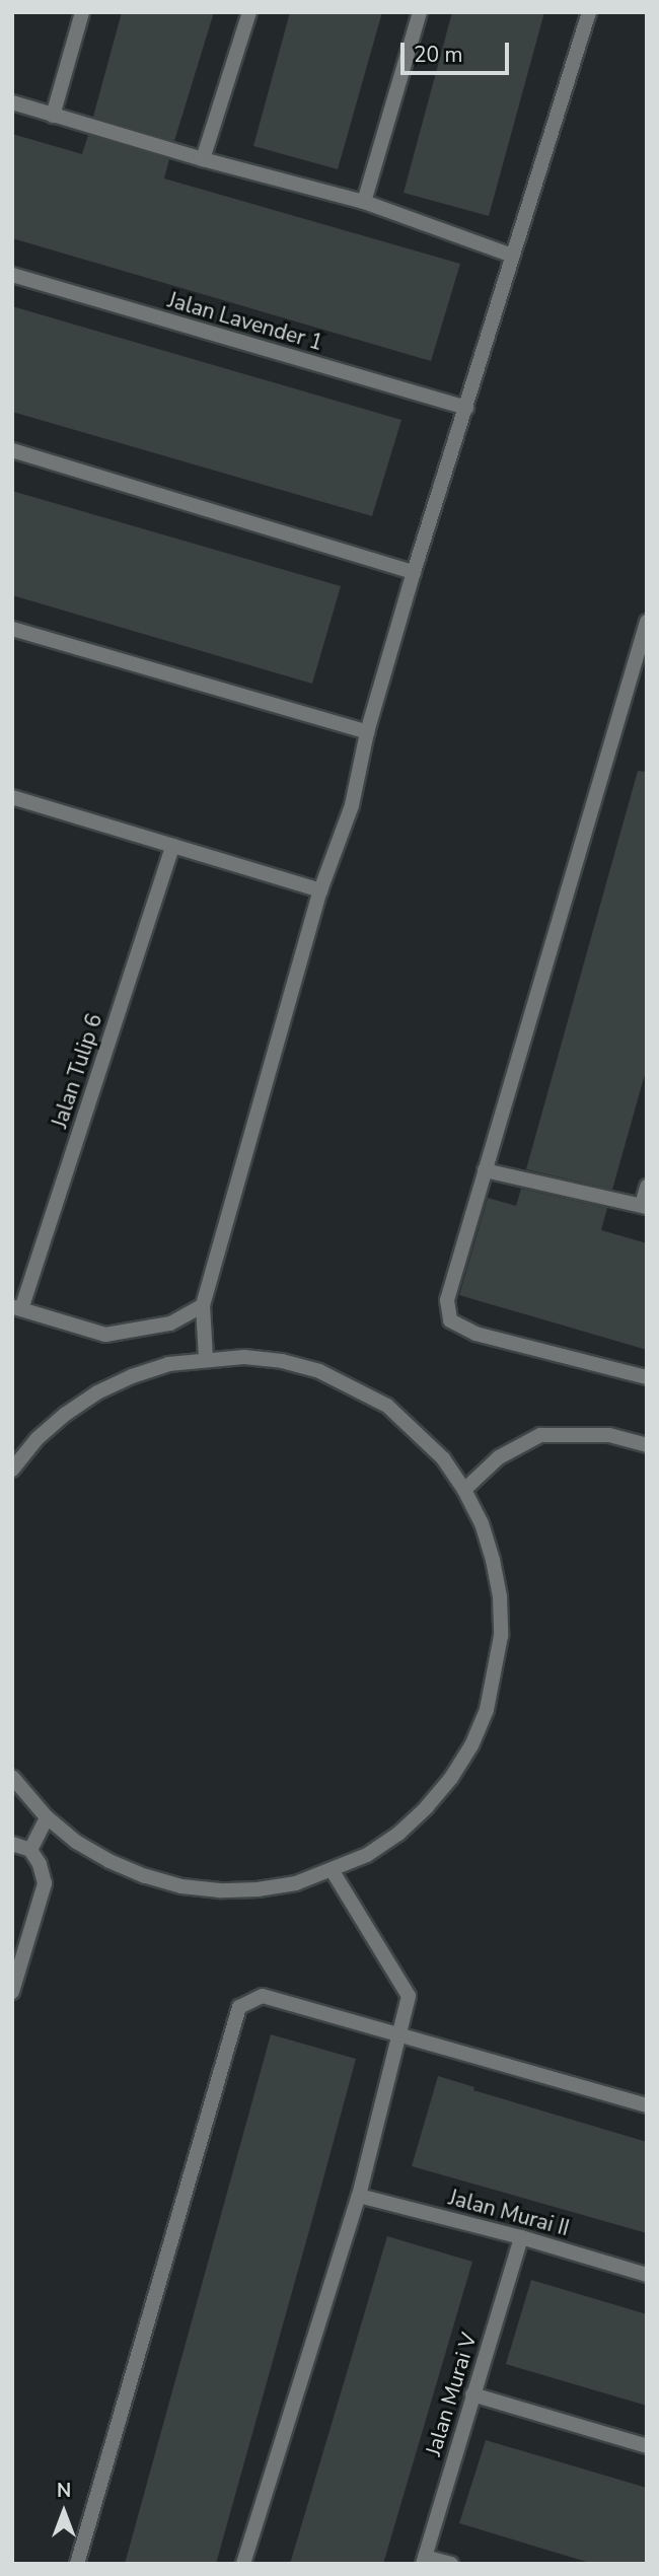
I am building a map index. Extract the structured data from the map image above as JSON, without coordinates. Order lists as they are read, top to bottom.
{
  "streets": {
    "street": [
      "Jalan Lavender 1",
      "Jalan Tulip 6",
      "Jalan Murai II",
      "Jalan Murai V"
    ]
  },
  "crossings": [
    ["Jalan Murai II", "Jalan Murai V"]
  ],
  "scale_bar": "20 m",
  "north": "top"
}
